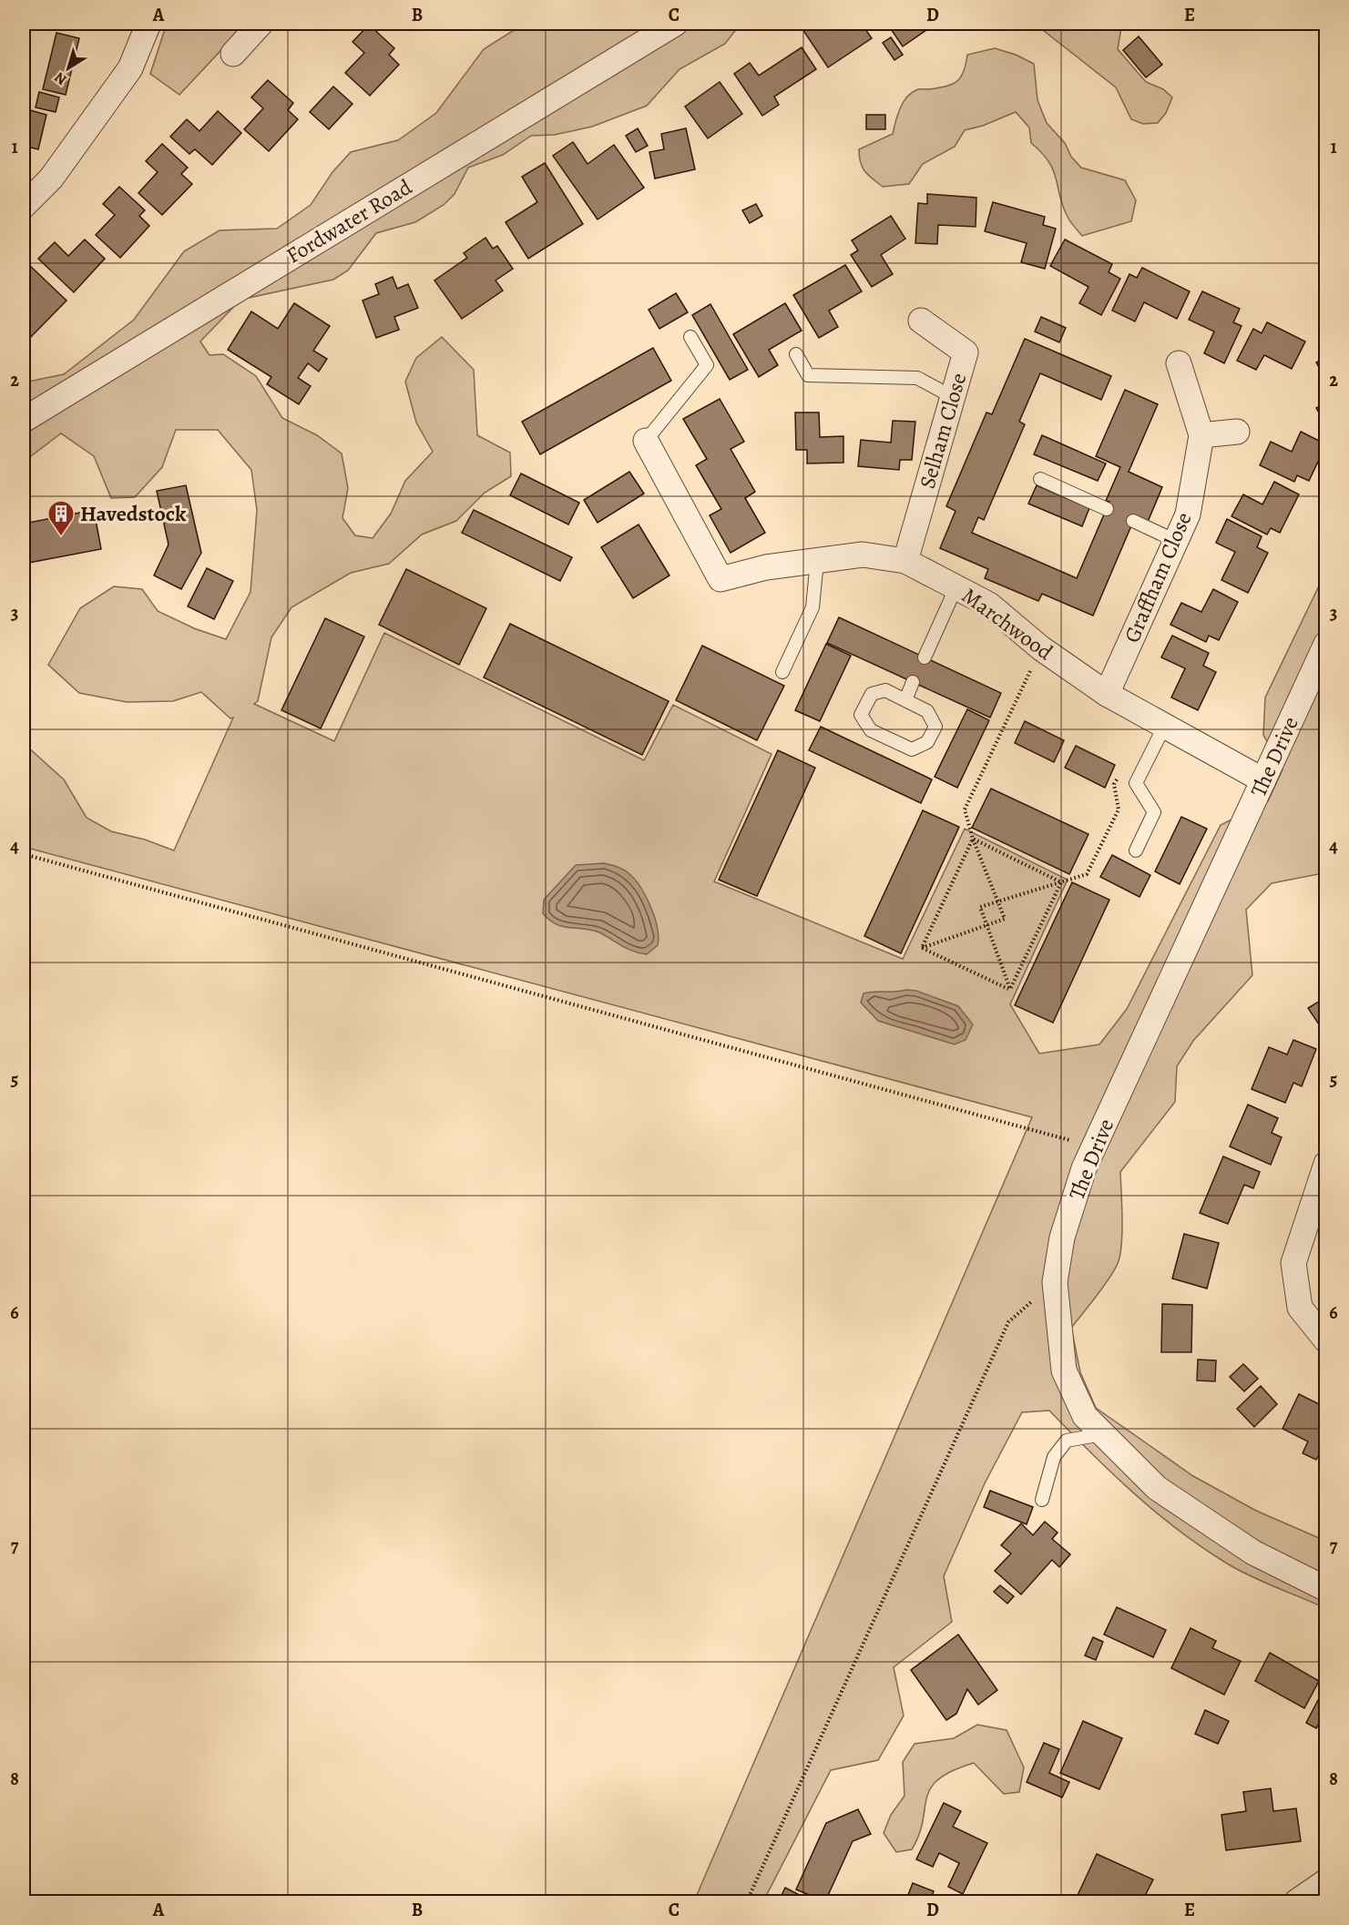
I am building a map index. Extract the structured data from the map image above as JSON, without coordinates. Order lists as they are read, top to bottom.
{
  "streets": {
    "street": [
      "Fordwater Road",
      "Selham Close",
      "Graffham Close",
      "Marchwood",
      "The Drive"
    ]
  },
  "crossings": [
    ["Selham Close", "Marchwood"],
    ["Graffham Close", "Marchwood"],
    ["Marchwood", "The Drive"]
  ],
  "places": {
    "building": ["Havedstock"]
  },
  "north": "bottom left",
  "grid": {
    "columns": [
      "A",
      "B",
      "C",
      "D",
      "E"
    ],
    "rows": [
      "1",
      "2",
      "3",
      "4",
      "5",
      "6",
      "7",
      "8"
    ]
  }
}
